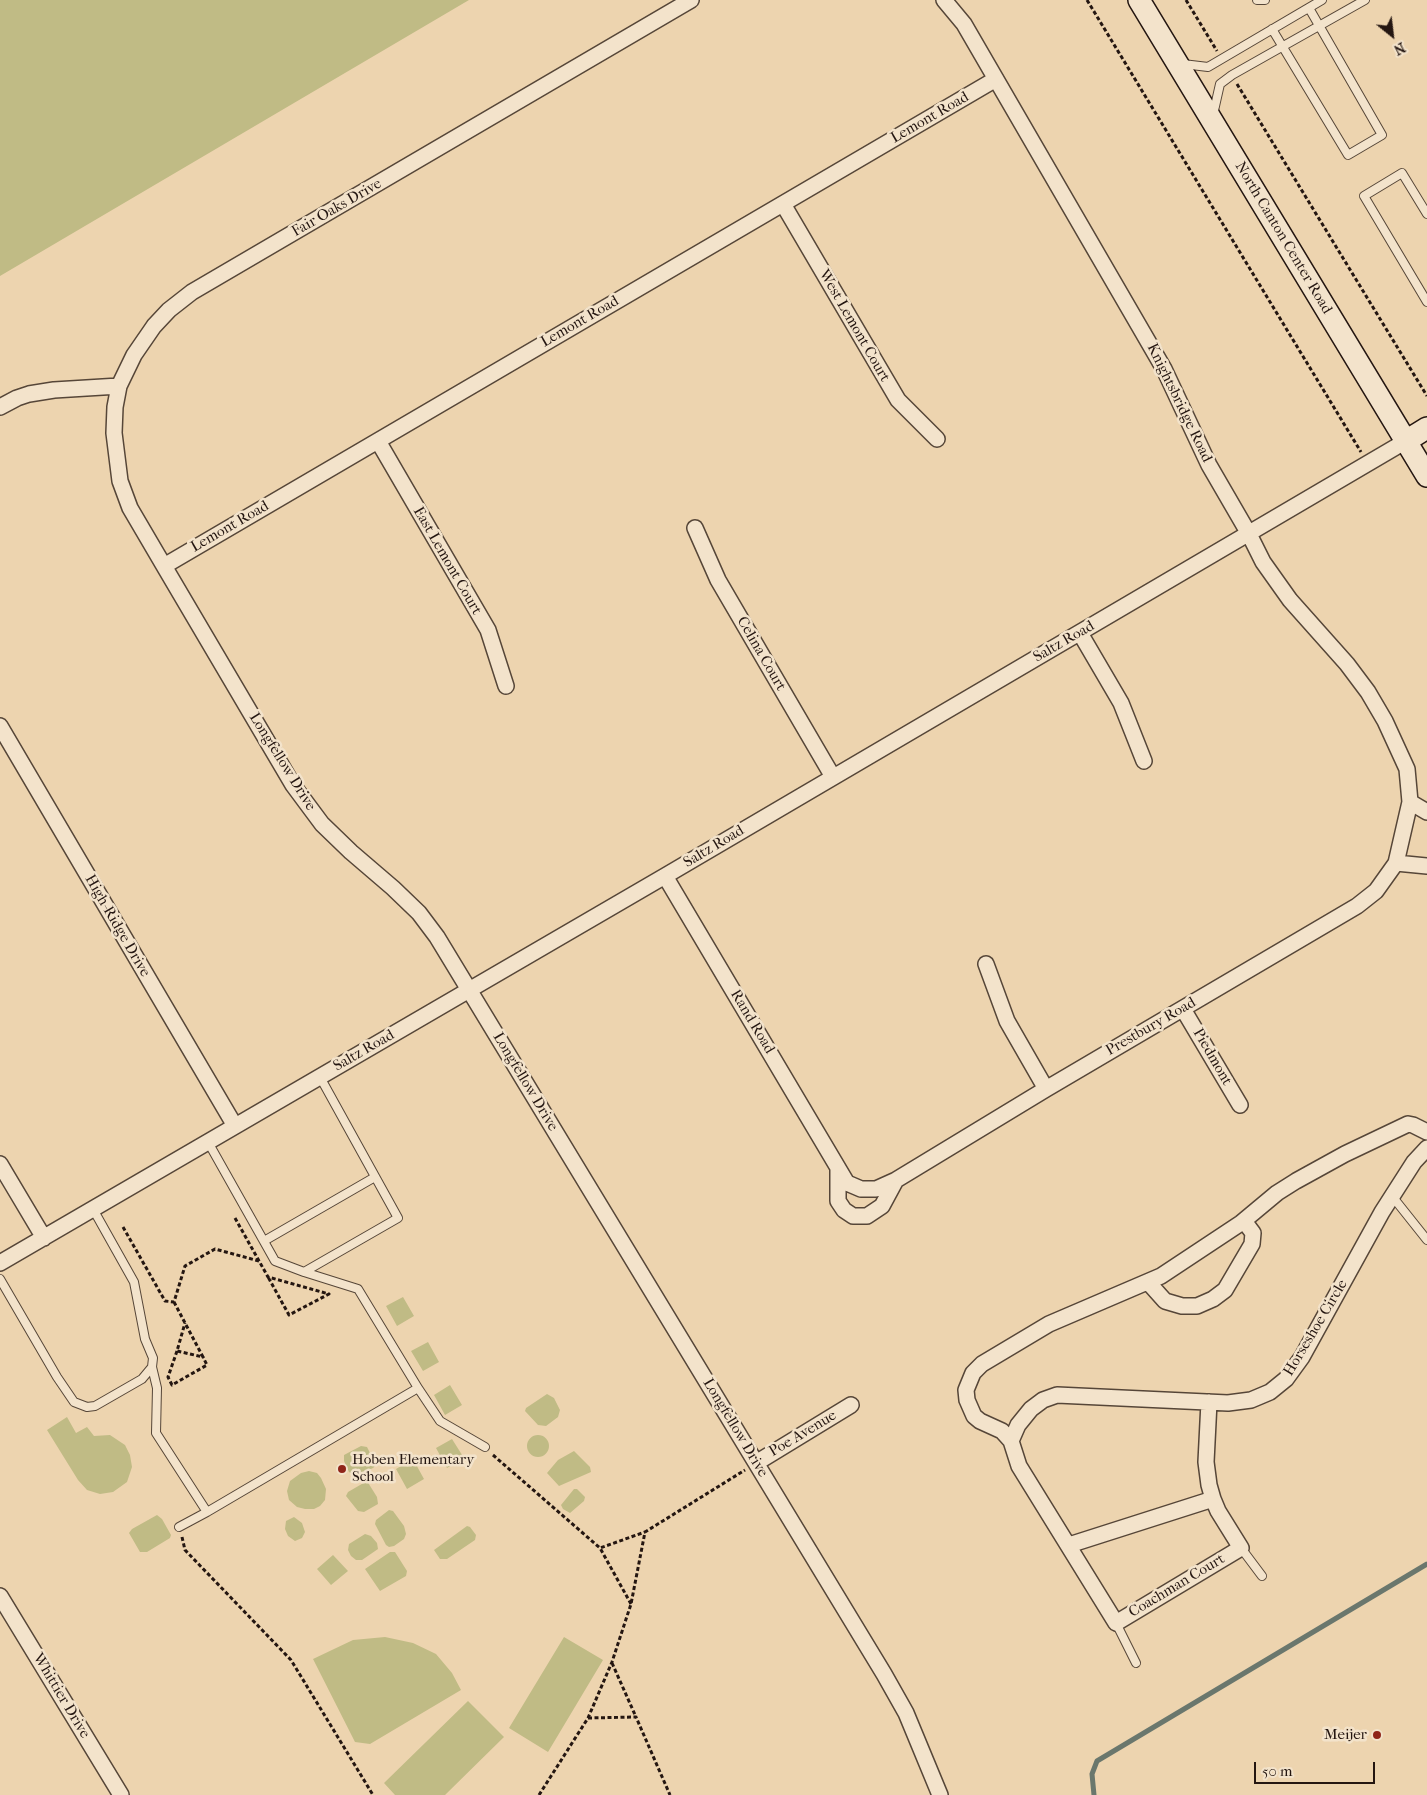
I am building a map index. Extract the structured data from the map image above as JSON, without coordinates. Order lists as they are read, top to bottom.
{
  "streets": {
    "main road": ["North Canton Center Road", "Saltz Road"],
    "street": [
      "Lemont Road",
      "Fair Oaks Drive",
      "West Lemont Court",
      "Knightsbridge Road",
      "East Lemont Court",
      "Celina Court",
      "Longfellow Drive",
      "High-Ridge Drive",
      "Rand Road",
      "Prestbury Road",
      "Piedmont",
      "Horseshoe Circle",
      "Poe Avenue",
      "Coachman Court",
      "Whittier Drive"
    ]
  },
  "crossings": [
    ["Lemont Road", "West Lemont Court"],
    ["Lemont Road", "Knightsbridge Road"],
    ["Lemont Road", "East Lemont Court"],
    ["Lemont Road", "Longfellow Drive"],
    ["Fair Oaks Drive", "Longfellow Drive"],
    ["North Canton Center Road", "Saltz Road"],
    ["Knightsbridge Road", "Saltz Road"],
    ["Knightsbridge Road", "Prestbury Road"],
    ["Saltz Road", "Celina Court"],
    ["Saltz Road", "Longfellow Drive"],
    ["Saltz Road", "High-Ridge Drive"],
    ["Saltz Road", "Rand Road"],
    ["Longfellow Drive", "Poe Avenue"],
    ["Rand Road", "Prestbury Road"],
    ["Prestbury Road", "Piedmont"],
    ["Horseshoe Circle", "Coachman Court"]
  ],
  "places": ["Hoben Elementary School", "Meijer"],
  "scale_bar": "50 m",
  "north": "bottom right"
}
